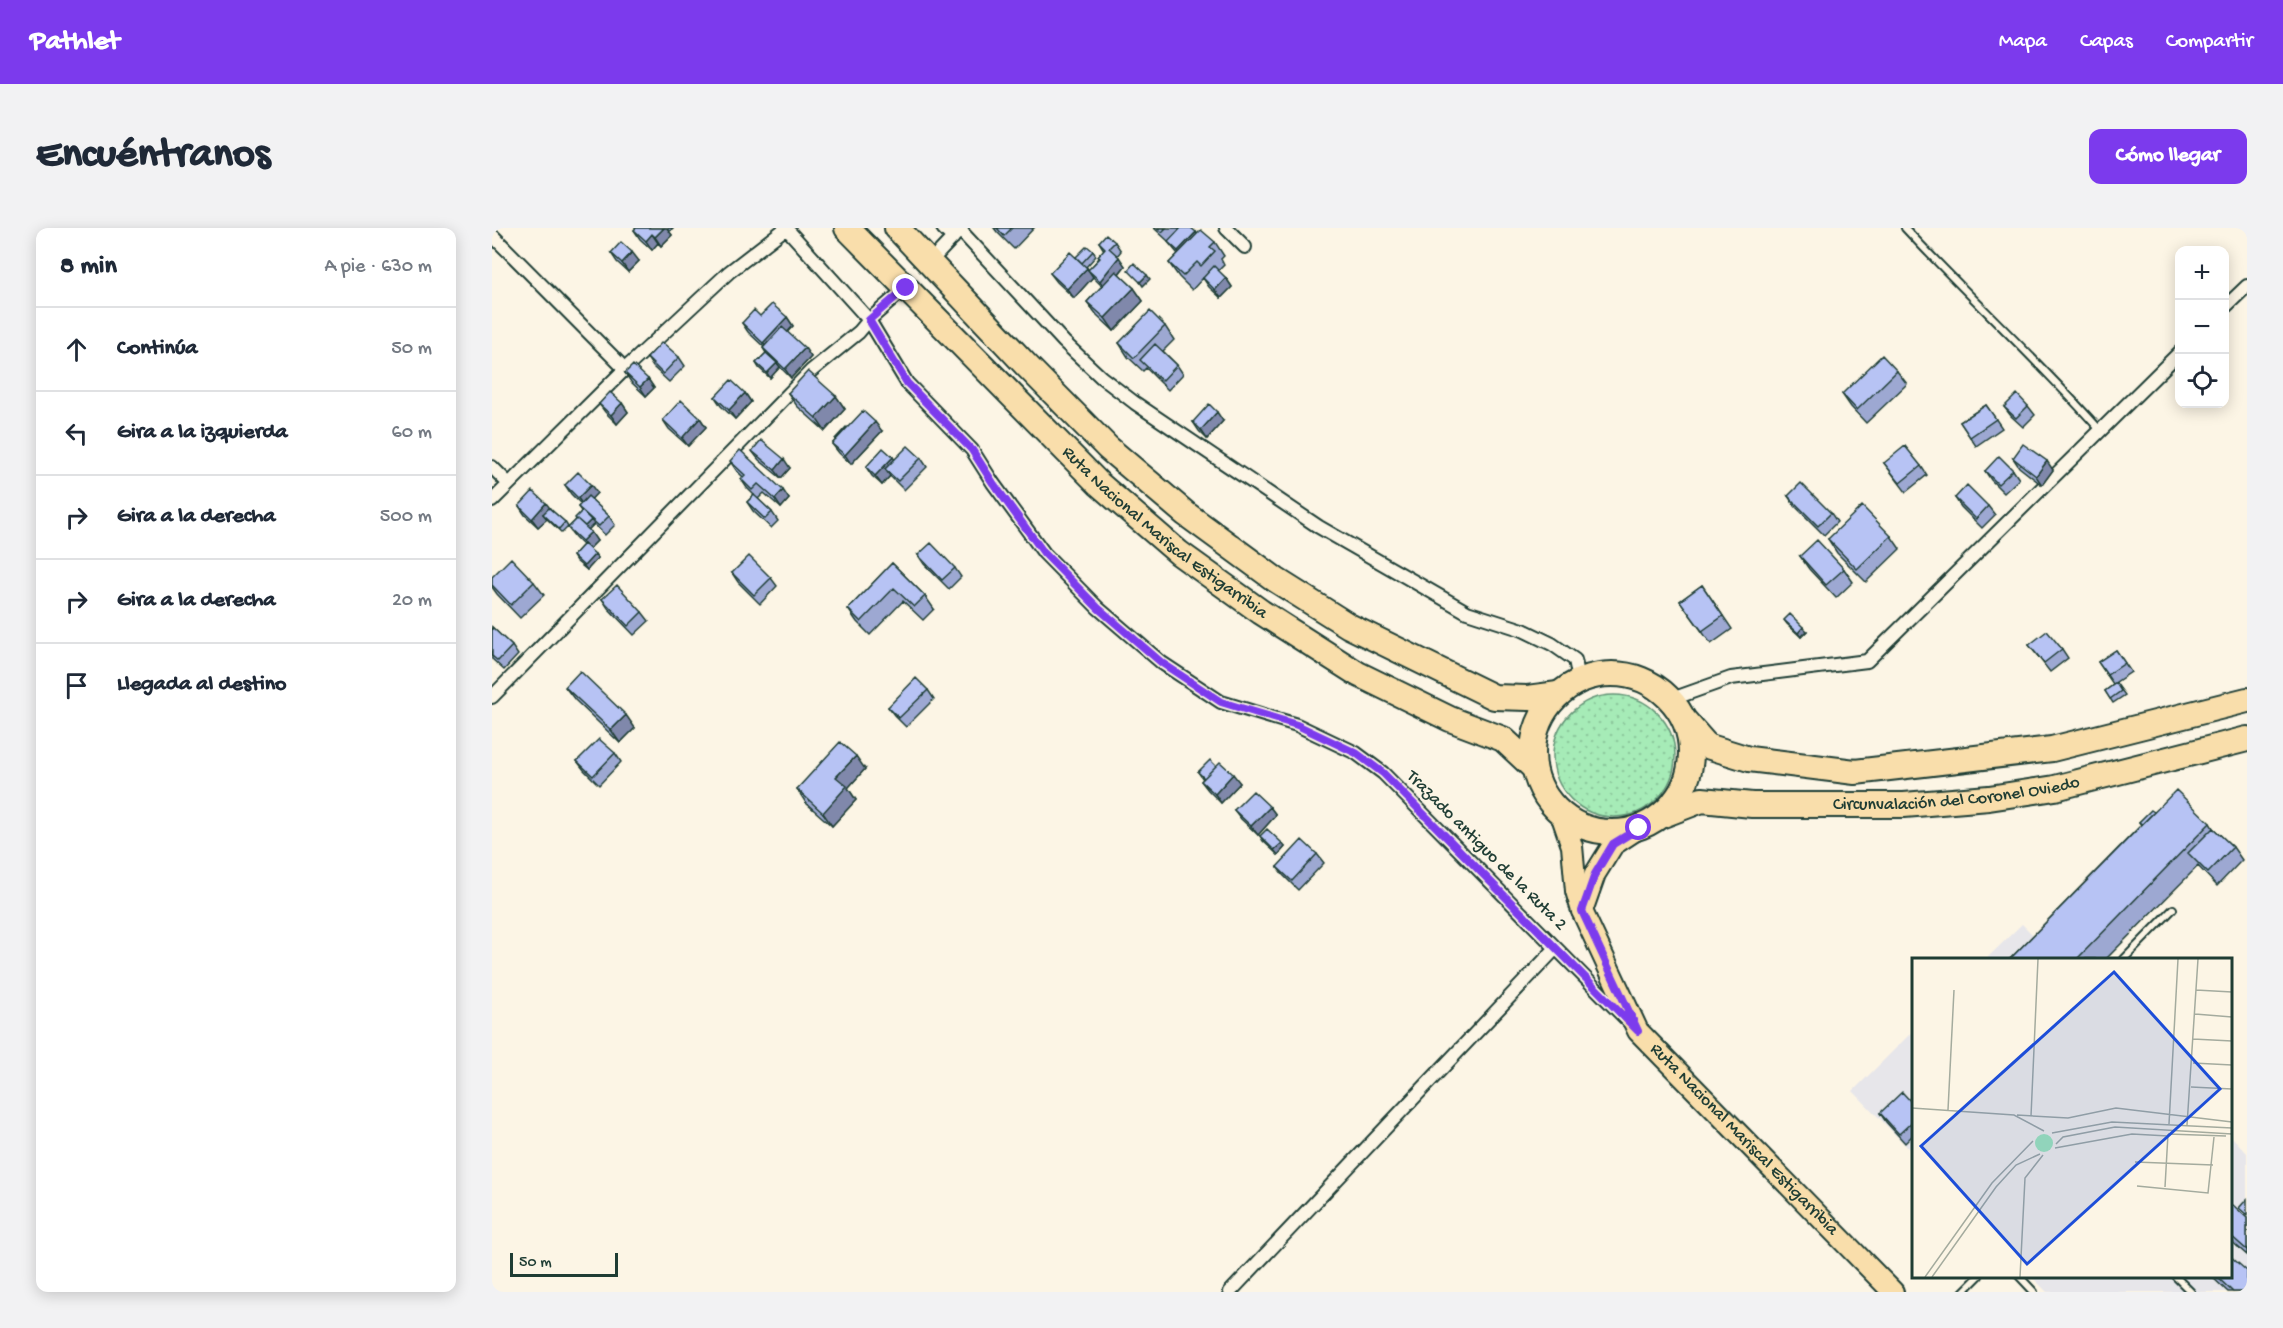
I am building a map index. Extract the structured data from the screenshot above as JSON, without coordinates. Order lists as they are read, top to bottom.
{
  "streets": {
    "highway": ["Ruta Nacional Mariscal Estigarribia", "Circunvalación del Coronel Oviedo"],
    "street": ["Trazado antiguo de la Ruta 2"]
  },
  "crossings": [
    ["Ruta Nacional Mariscal Estigarribia", "Circunvalación del Coronel Oviedo"],
    ["Ruta Nacional Mariscal Estigarribia", "Trazado antiguo de la Ruta 2"]
  ],
  "scale_bar": "50 m",
  "page": {
    "header": "Pathlet",
    "nav": ["Mapa", "Capas", "Compartir"],
    "buttons": "Cómo llegar",
    "title": "Encuéntranos",
    "heading": ["8 min", "A pie · 630 m"],
    "map_buttons": ["+", "−"],
    "list": [
      ["Continúa", "50 m"],
      ["Gira a la izquierda", "60 m"],
      ["Gira a la derecha", "500 m"],
      ["Gira a la derecha", "20 m"],
      "Llegada al destino"
    ],
    "scale": "50 m"
  }
}
